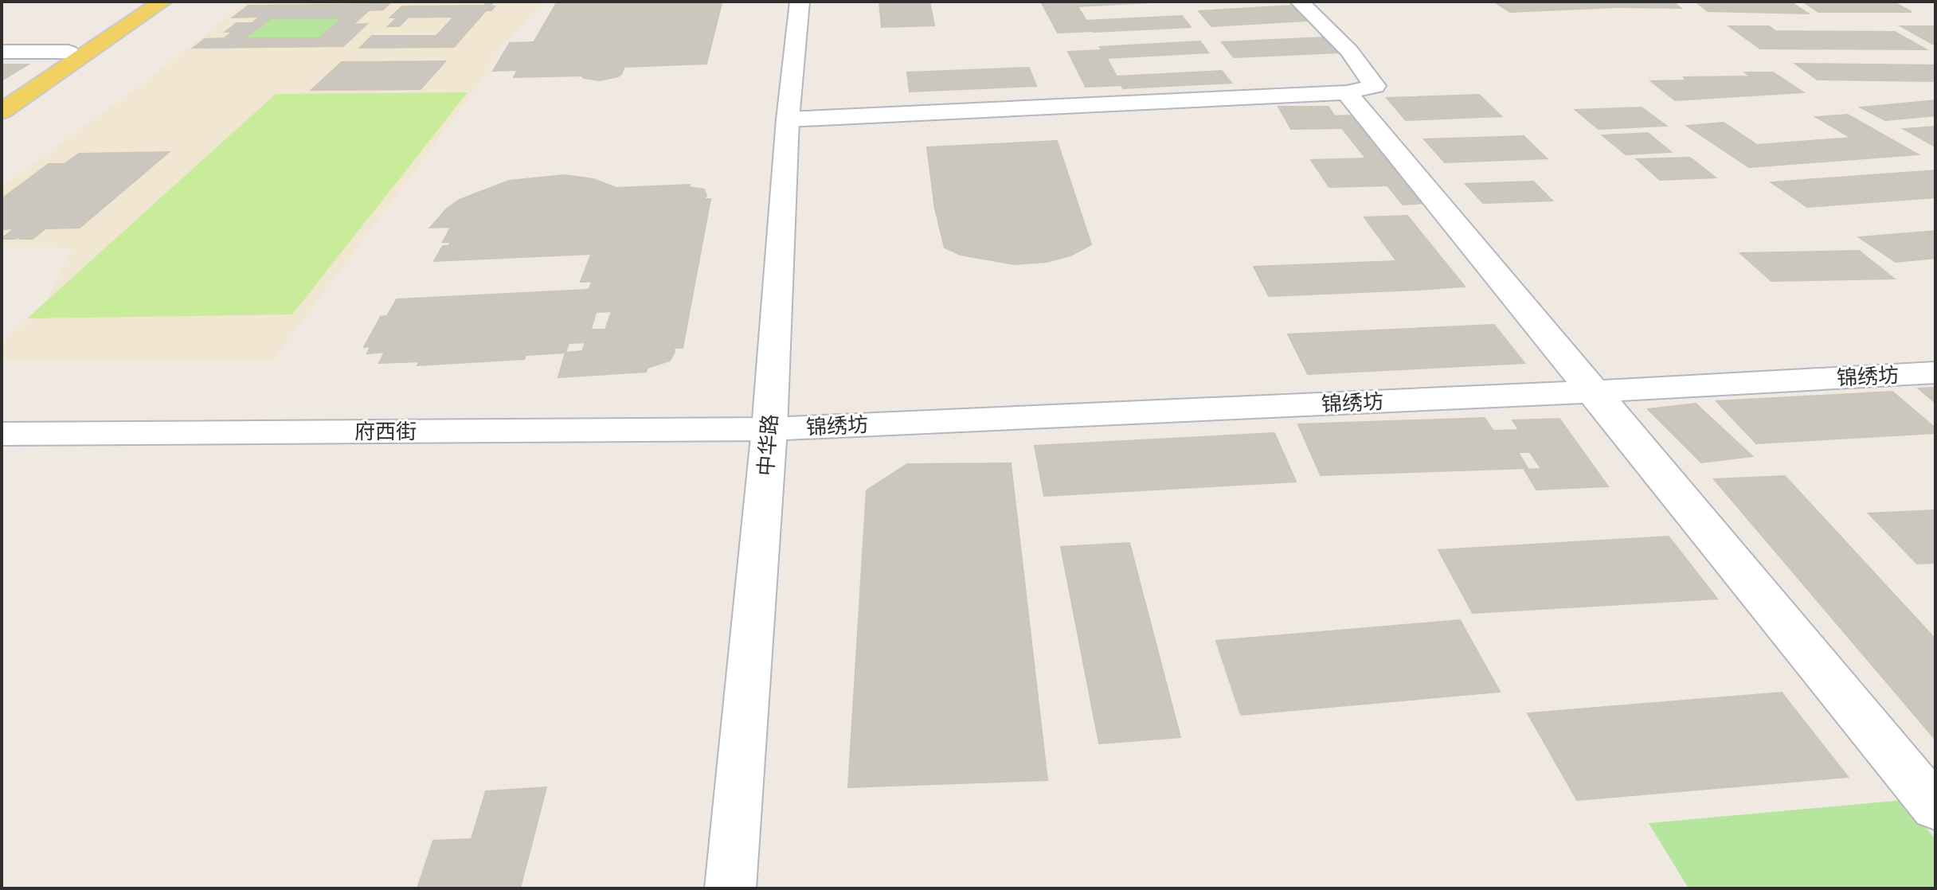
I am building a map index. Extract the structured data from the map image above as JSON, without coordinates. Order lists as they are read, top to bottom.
{
  "streets": {
    "street": ["锦绣坊", "府西街", "中华路"]
  },
  "crossings": [
    ["锦绣坊", "府西街"],
    ["锦绣坊", "中华路"],
    ["府西街", "中华路"]
  ]
}
